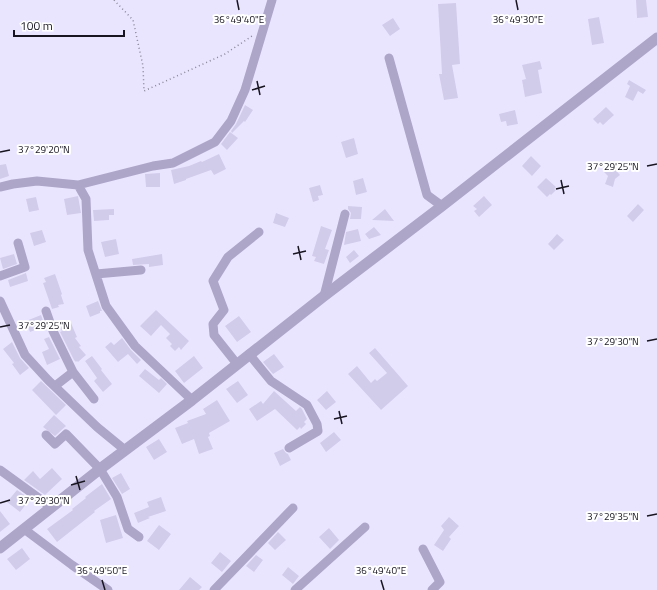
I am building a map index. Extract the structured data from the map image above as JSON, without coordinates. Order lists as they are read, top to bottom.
{
  "scale_bar": "100 m",
  "coordinates": [
    "36°49'30\"E",
    "36°49'40\"E",
    "37°29'20\"N",
    "37°29'25\"N",
    "37°29'30\"N",
    "37°29'35\"N",
    "36°49'50\"E"
  ]
}
